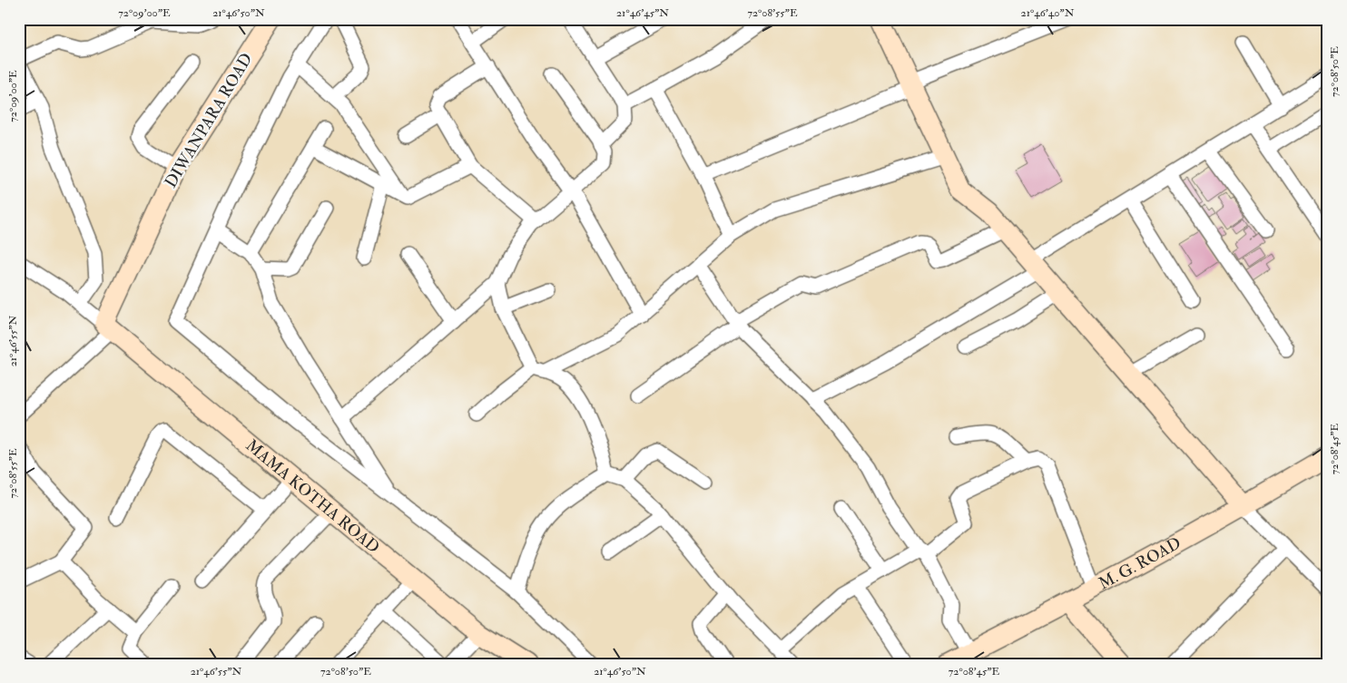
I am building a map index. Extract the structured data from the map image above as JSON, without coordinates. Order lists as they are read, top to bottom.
{
  "streets": {
    "street": ["DIWANPARA ROAD", "MAMA KOTHA ROAD", "M. G. ROAD"]
  },
  "crossings": [
    ["DIWANPARA ROAD", "MAMA KOTHA ROAD"]
  ],
  "coordinates": [
    "72°09'00\"E",
    "21°46'50\"N",
    "21°46'45\"N",
    "72°08'55\"E",
    "21°46'40\"N",
    "72°08'50\"E",
    "21°46'55\"N",
    "72°08'45\"E"
  ]
}
